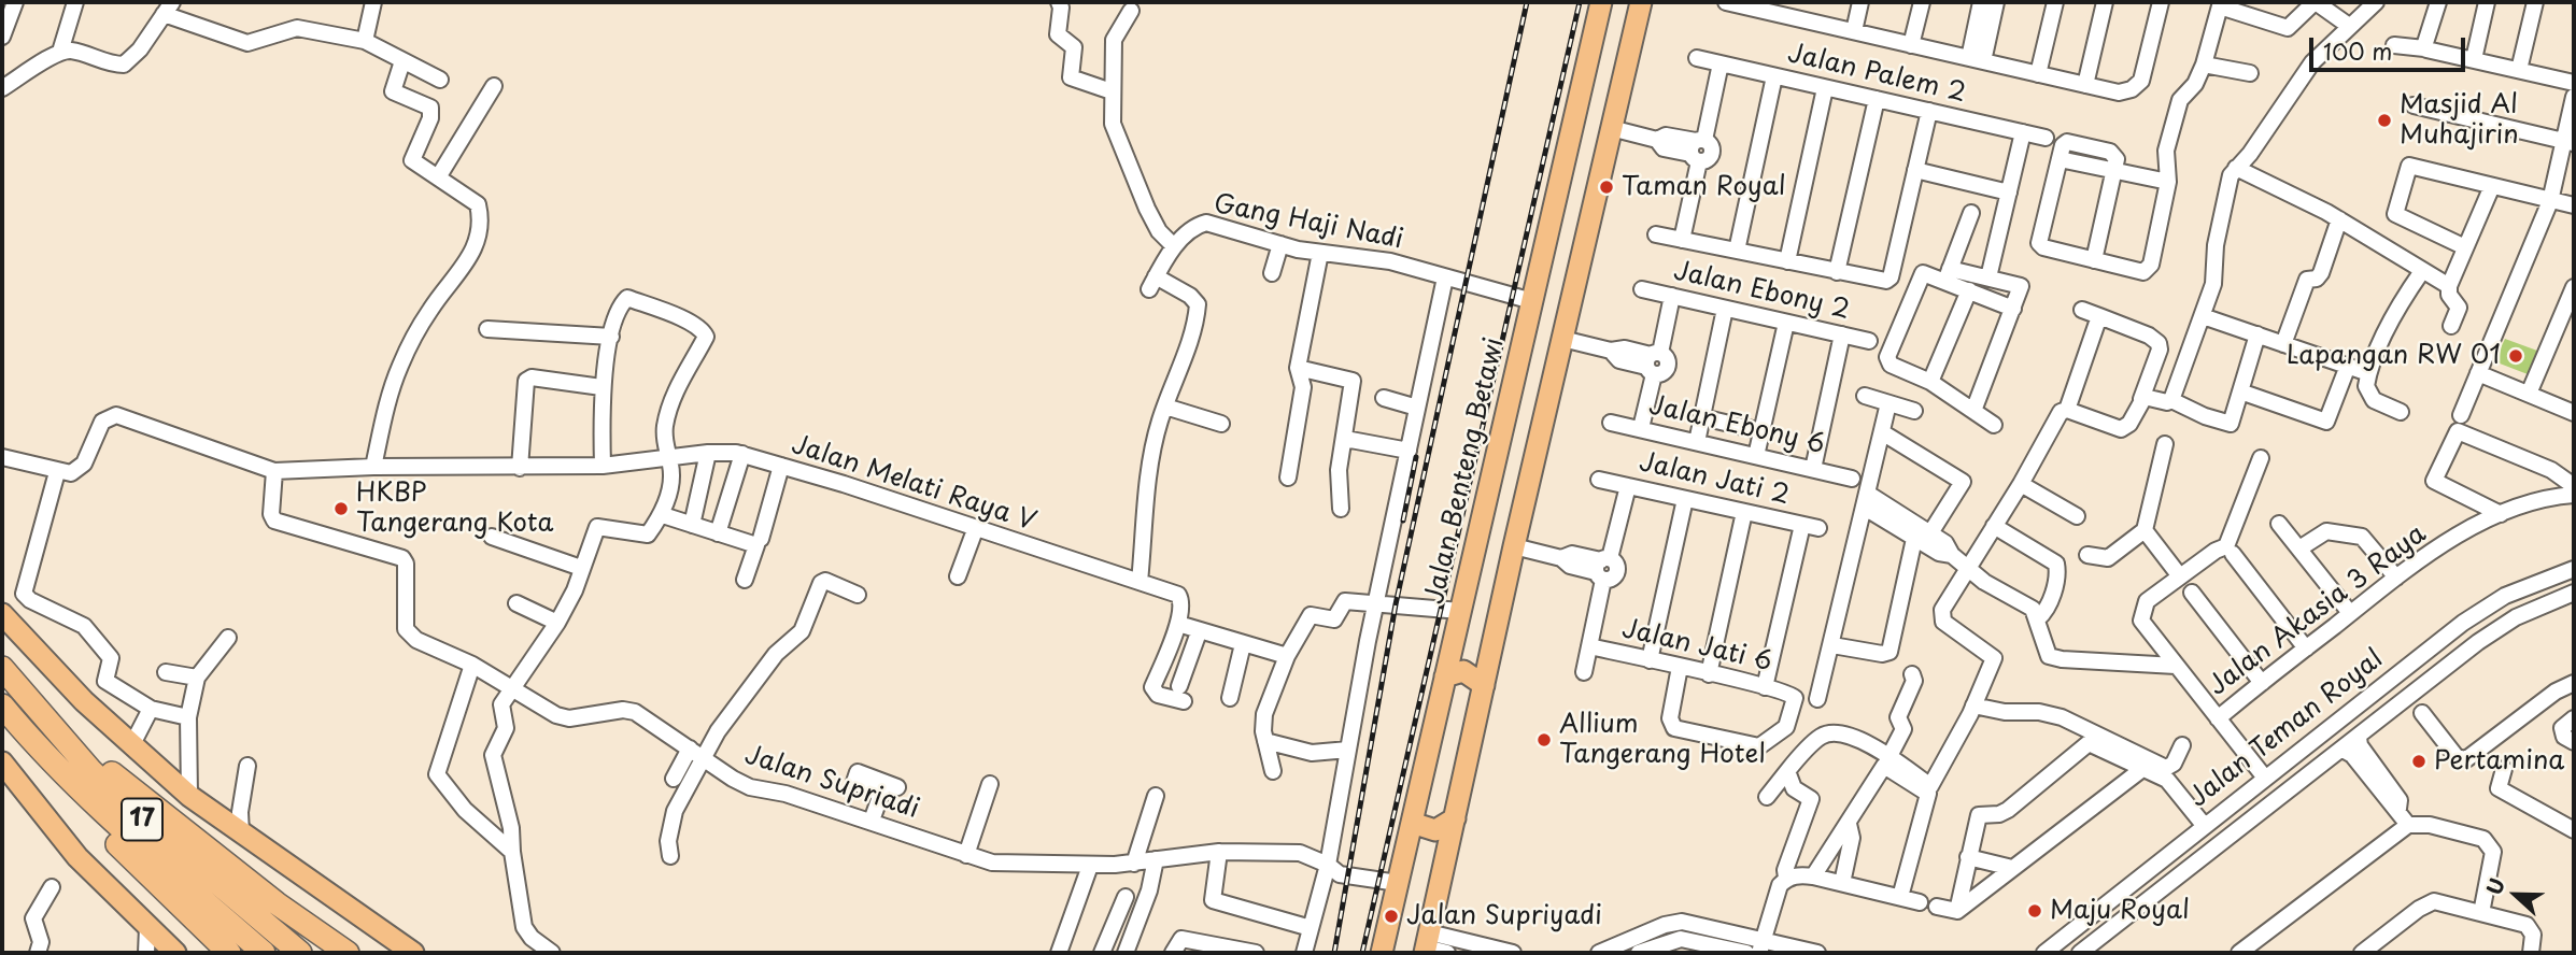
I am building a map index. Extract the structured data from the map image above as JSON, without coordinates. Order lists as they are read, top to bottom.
{
  "streets": {
    "highway": ["17"],
    "main road": ["Jalan Benteng Betawi"],
    "street": [
      "Jalan Palem 2",
      "Gang Haji Nadi",
      "Jalan Ebony 2",
      "Jalan Ebony 6",
      "Jalan Jati 2",
      "Jalan Melati Raya V",
      "Jalan Akasia 3 Raya",
      "Jalan Jati 6",
      "Jalan Teman Royal",
      "Jalan Supriadi"
    ]
  },
  "crossings": [
    ["Gang Haji Nadi", "Jalan Benteng Betawi"],
    ["Jalan Benteng Betawi", "Jalan Supriadi"],
    ["Jalan Melati Raya V", "Jalan Supriadi"]
  ],
  "places": [
    "Masjid Al Muhajirin",
    "Taman Royal",
    "Lapangan RW 01",
    "HKBP Tangerang Kota",
    "Allium Tangerang Hotel",
    "Pertamina",
    "Maju Royal",
    "Jalan Supriyadi"
  ],
  "scale_bar": "100 m",
  "north": "left"
}
